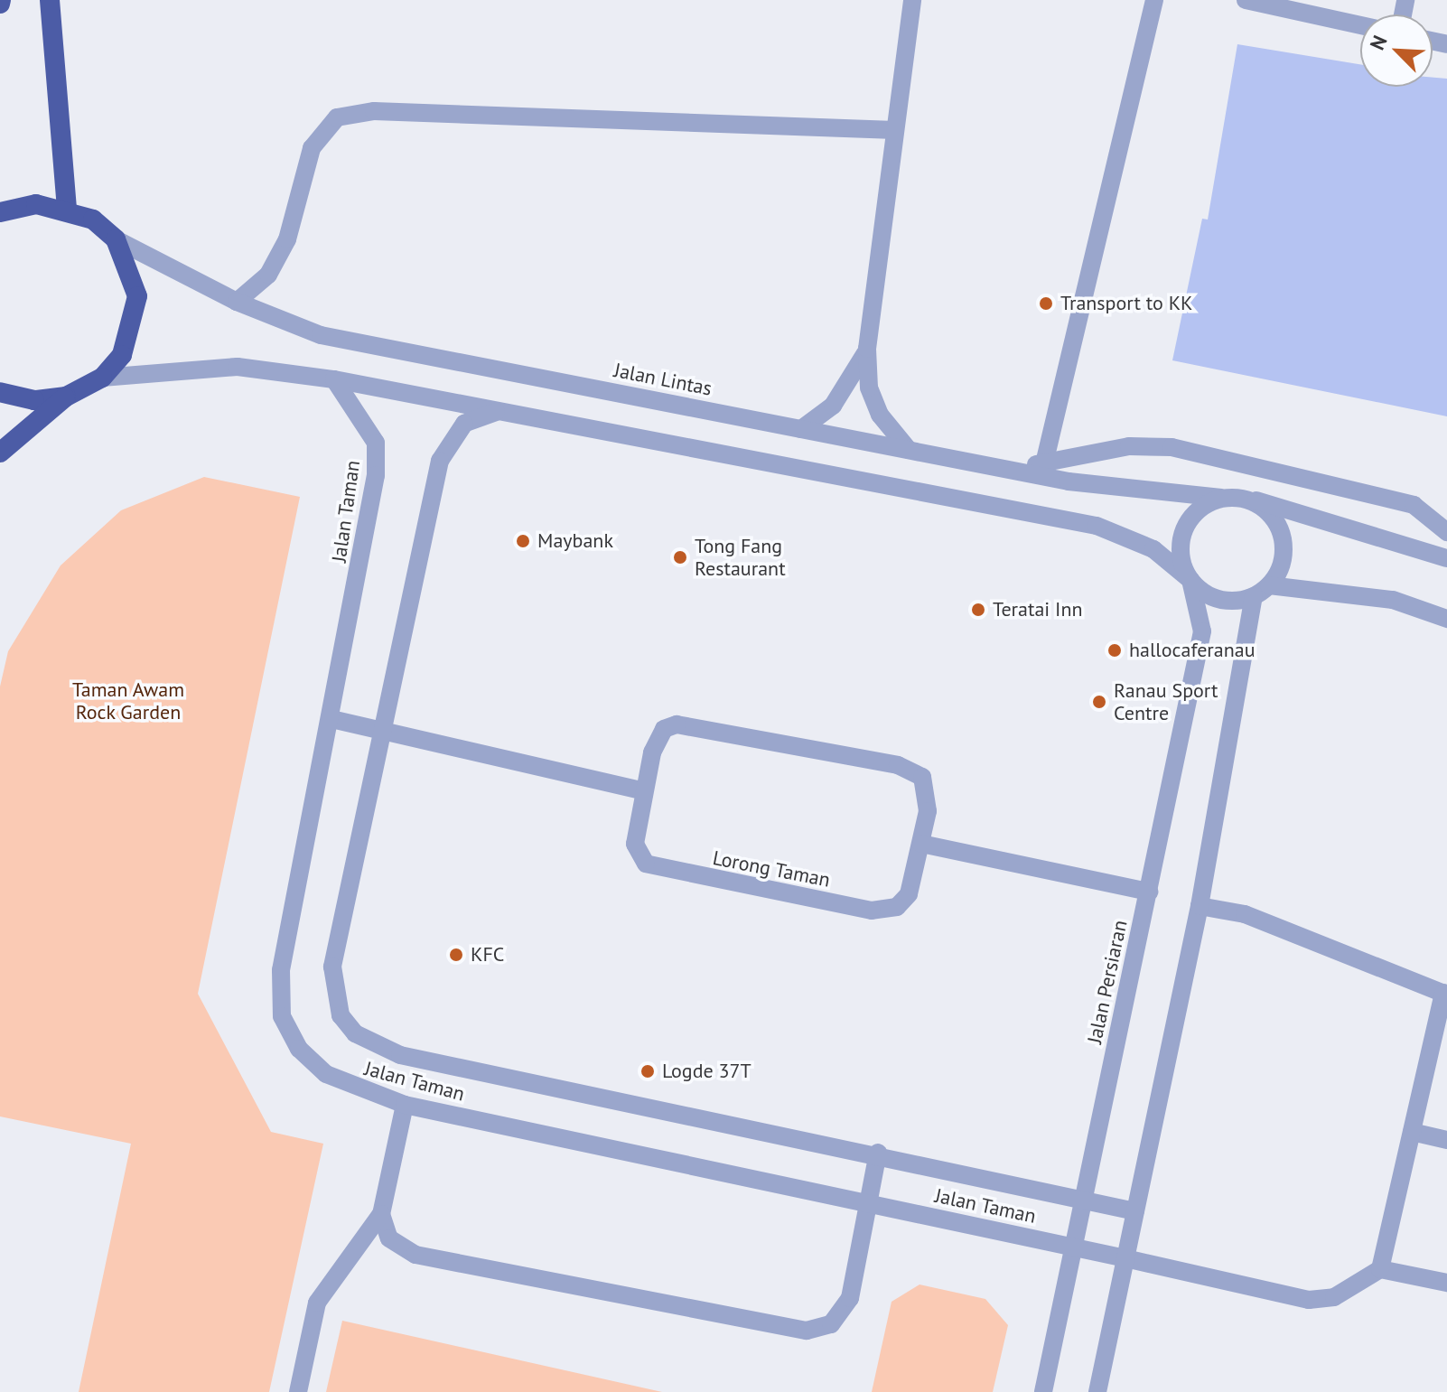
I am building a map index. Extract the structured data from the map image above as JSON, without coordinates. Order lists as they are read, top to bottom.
{
  "streets": {
    "street": [
      "Jalan Lintas",
      "Jalan Taman",
      "Lorong Taman",
      "Jalan Persiaran"
    ]
  },
  "crossings": [
    ["Jalan Lintas", "Jalan Persiaran"],
    ["Jalan Taman", "Jalan Persiaran"]
  ],
  "parks": ["Taman Awam Rock Garden"],
  "places": [
    "Transport to KK",
    "Maybank",
    "Tong Fang Restaurant",
    "Teratai Inn",
    "hallocaferanau",
    "Ranau Sport Centre",
    "KFC",
    "Logde 37T"
  ],
  "north": "top left"
}
